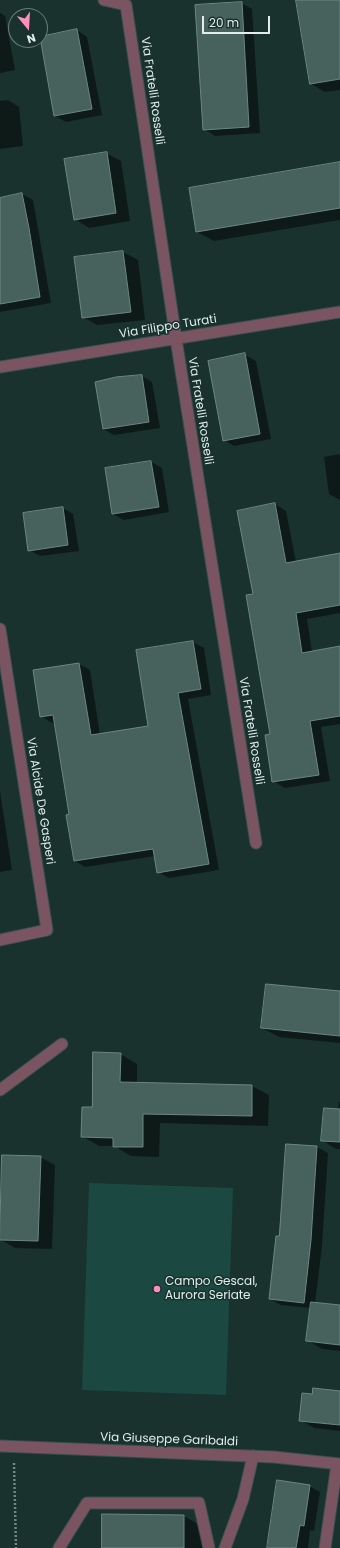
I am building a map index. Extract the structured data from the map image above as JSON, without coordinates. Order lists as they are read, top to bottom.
{
  "streets": {
    "street": [
      "Via Fratelli Rosselli",
      "Via Filippo Turati",
      "Via Alcide De Gasperi",
      "Via Giuseppe Garibaldi"
    ]
  },
  "crossings": [
    ["Via Fratelli Rosselli", "Via Filippo Turati"]
  ],
  "places": ["Campo Gescal, Aurora Seriate"],
  "scale_bar": "20 m",
  "north": "bottom"
}
